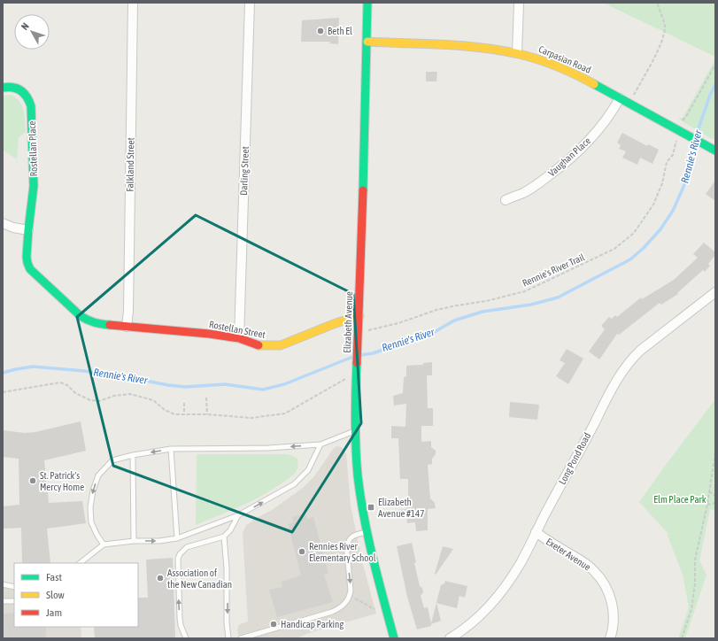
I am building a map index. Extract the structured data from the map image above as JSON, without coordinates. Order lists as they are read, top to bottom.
{
  "streets": {
    "street": [
      "Carpasian Road",
      "Rostellan Place",
      "Vaughan Place",
      "Falkland Street",
      "Darling Street",
      "Elizabeth Avenue",
      "Rostellan Street",
      "Long Pond Road",
      "Exeter Avenue"
    ],
    "path": ["Rennie's River Trail"]
  },
  "crossings": [
    ["Carpasian Road", "Vaughan Place"],
    ["Carpasian Road", "Rennie's River Trail"],
    ["Carpasian Road", "Elizabeth Avenue"],
    ["Rostellan Place", "Falkland Street"],
    ["Rostellan Place", "Rostellan Street"],
    ["Falkland Street", "Rostellan Street"],
    ["Darling Street", "Rostellan Street"],
    ["Elizabeth Avenue", "Rostellan Street"],
    ["Long Pond Road", "Exeter Avenue"]
  ],
  "water": ["Rennie's River"],
  "parks": ["Elm Place Park"],
  "places": {
    "other": [
      "Beth El",
      "St. Patrick's Mercy Home",
      "Rennies River Elementary School",
      "Association of the New Canadian",
      "Handicap Parking"
    ],
    "transit": ["Elizabeth Avenue #147"]
  },
  "legend": ["Fast", "Slow", "Jam"],
  "north": "top left"
}
